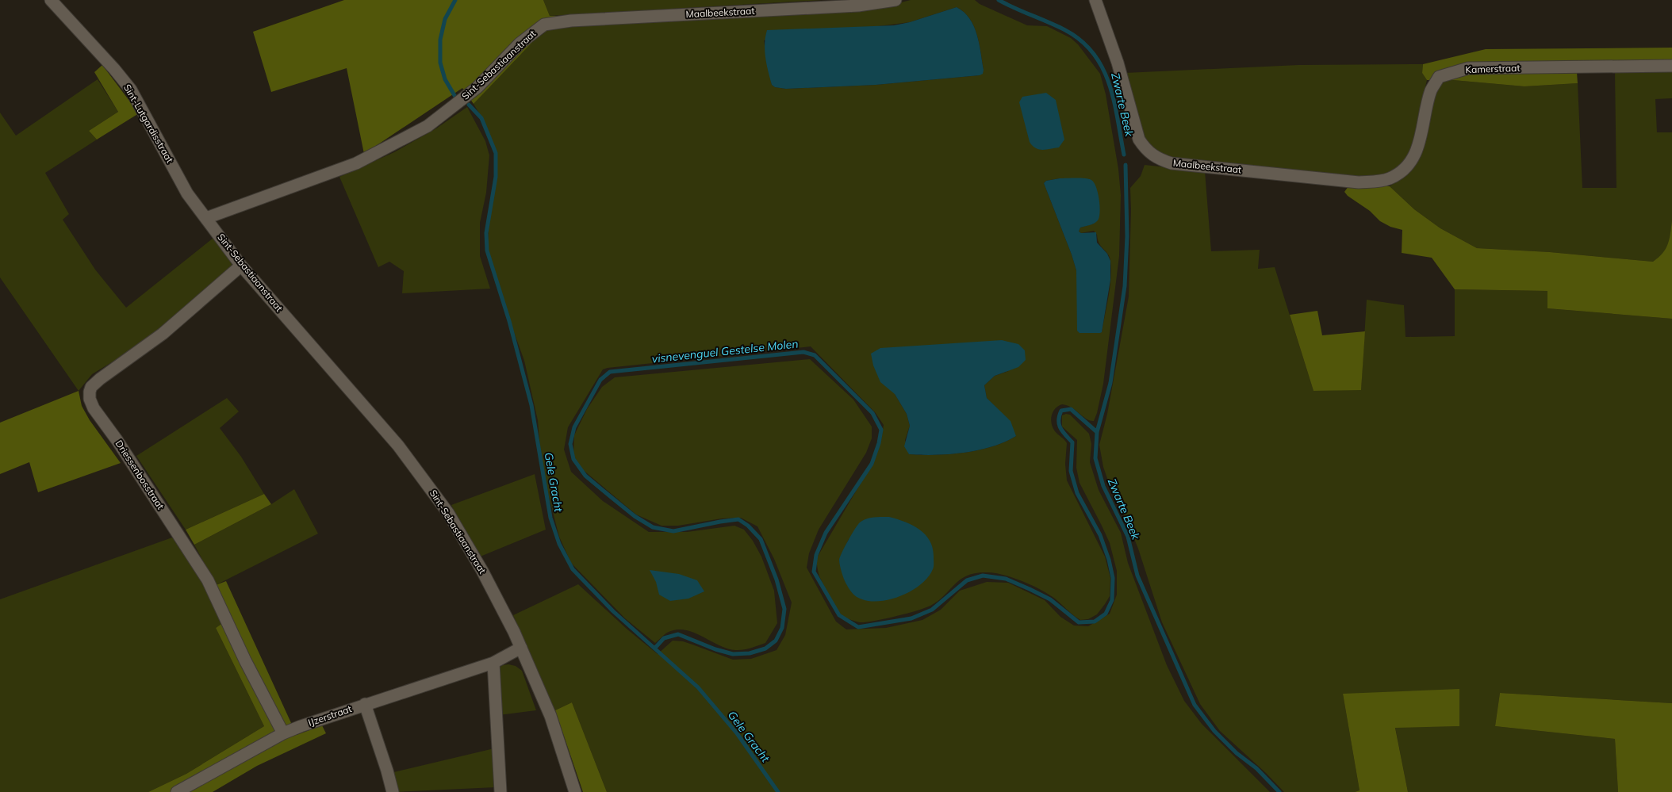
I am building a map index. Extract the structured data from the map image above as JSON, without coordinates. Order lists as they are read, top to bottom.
{
  "streets": {
    "street": [
      "Maalbeekstraat",
      "Sint-Sebastiaanstraat",
      "Kamerstraat",
      "Sint-Lutgardisstraat",
      "Driessenbosstraat",
      "IJzerstraat"
    ]
  },
  "crossings": [
    ["Maalbeekstraat", "Sint-Sebastiaanstraat"],
    ["Maalbeekstraat", "Kamerstraat"],
    ["Sint-Sebastiaanstraat", "Sint-Lutgardisstraat"],
    ["Sint-Sebastiaanstraat", "Driessenbosstraat"],
    ["Driessenbosstraat", "IJzerstraat"]
  ],
  "water": ["Zwarte Beek", "visnevenguel Gestelse Molen", "Gele Gracht"]
}
